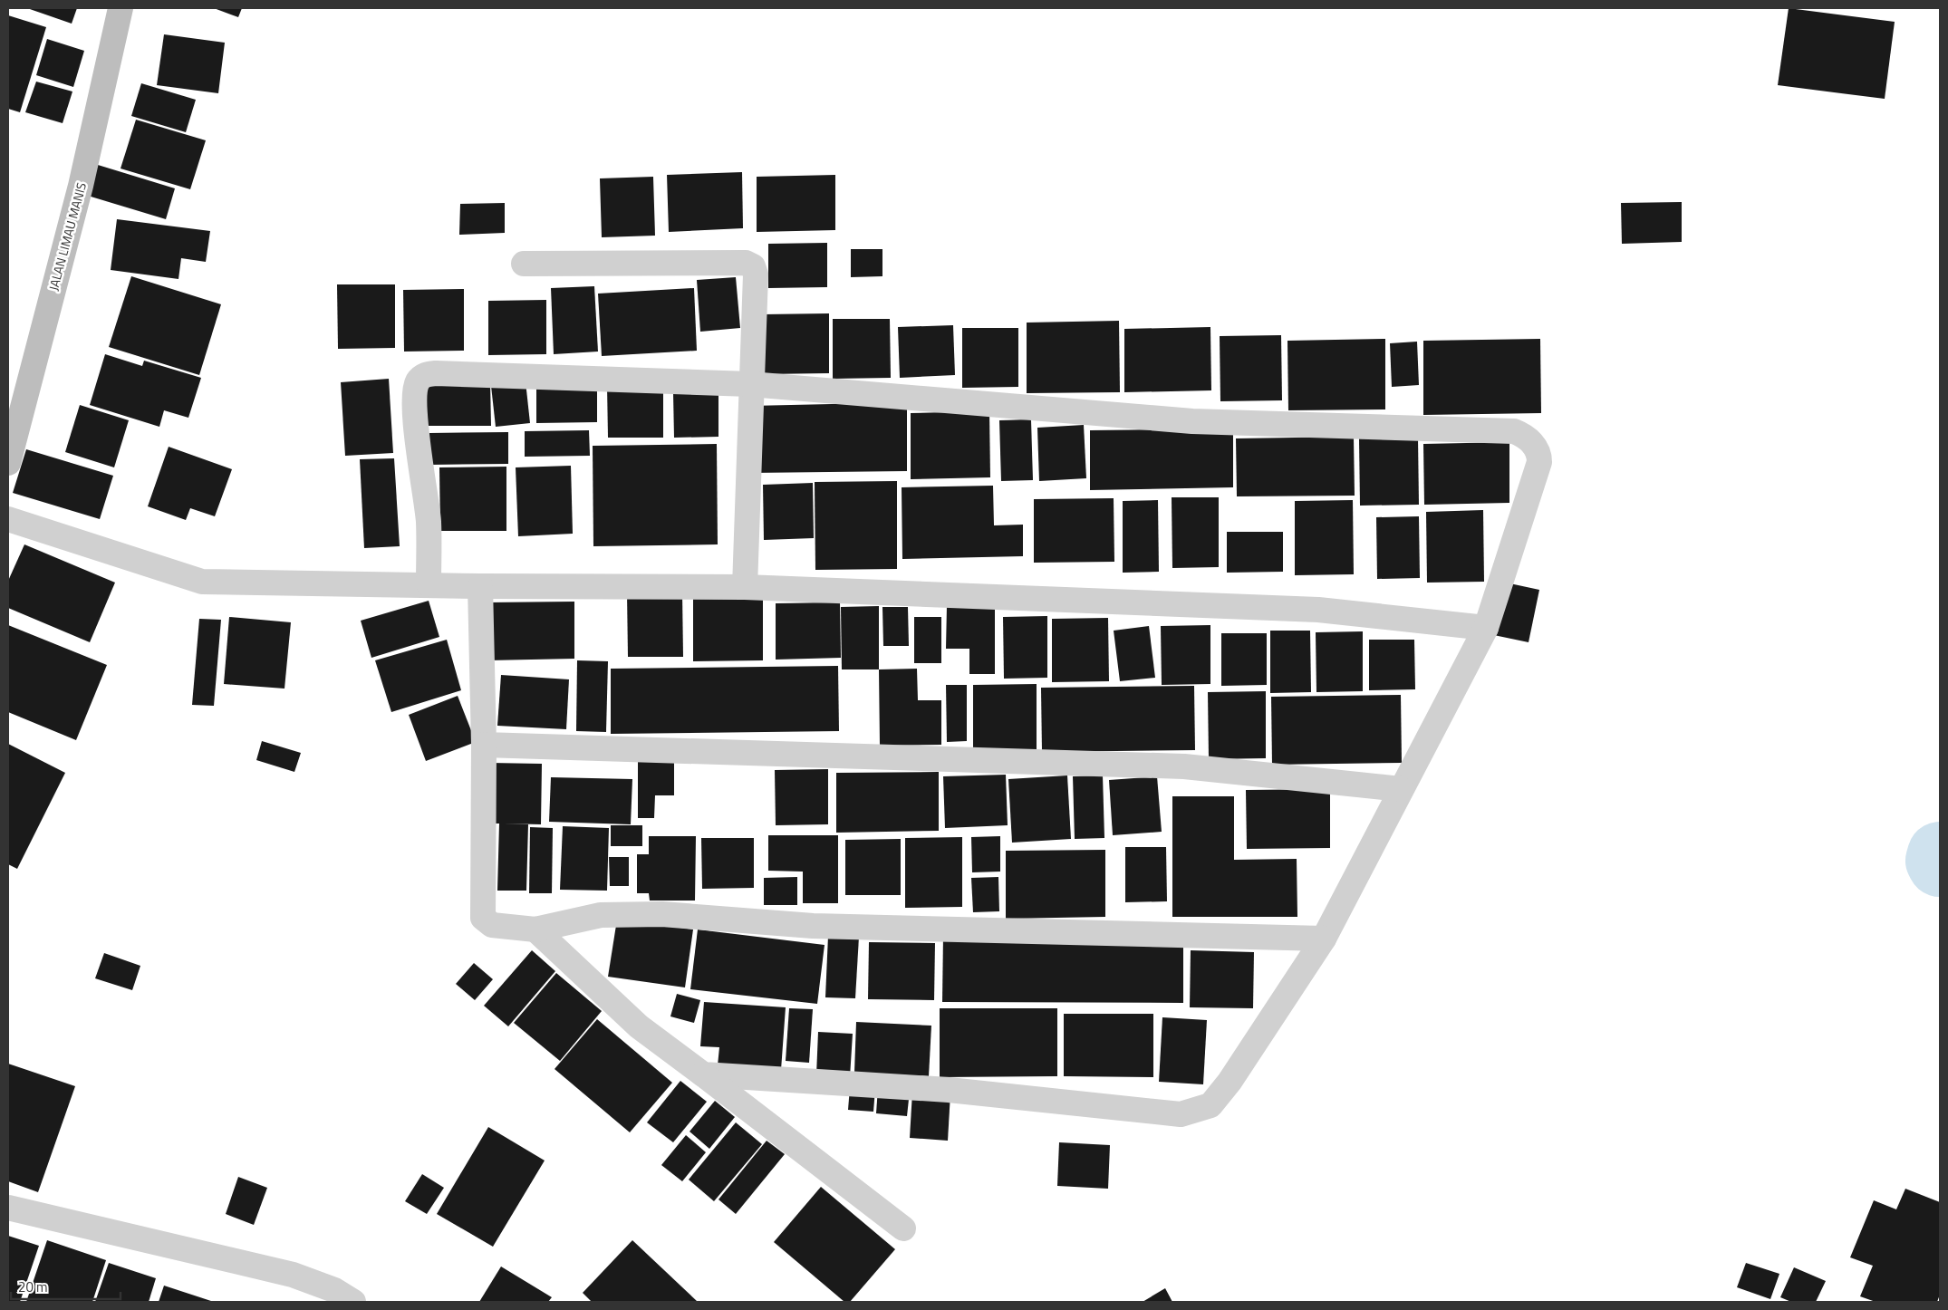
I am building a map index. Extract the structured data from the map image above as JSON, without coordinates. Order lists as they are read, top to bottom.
{
  "streets": {
    "street": ["JALAN LIMAU MANIS"]
  },
  "scale_bar": "20 m"
}
